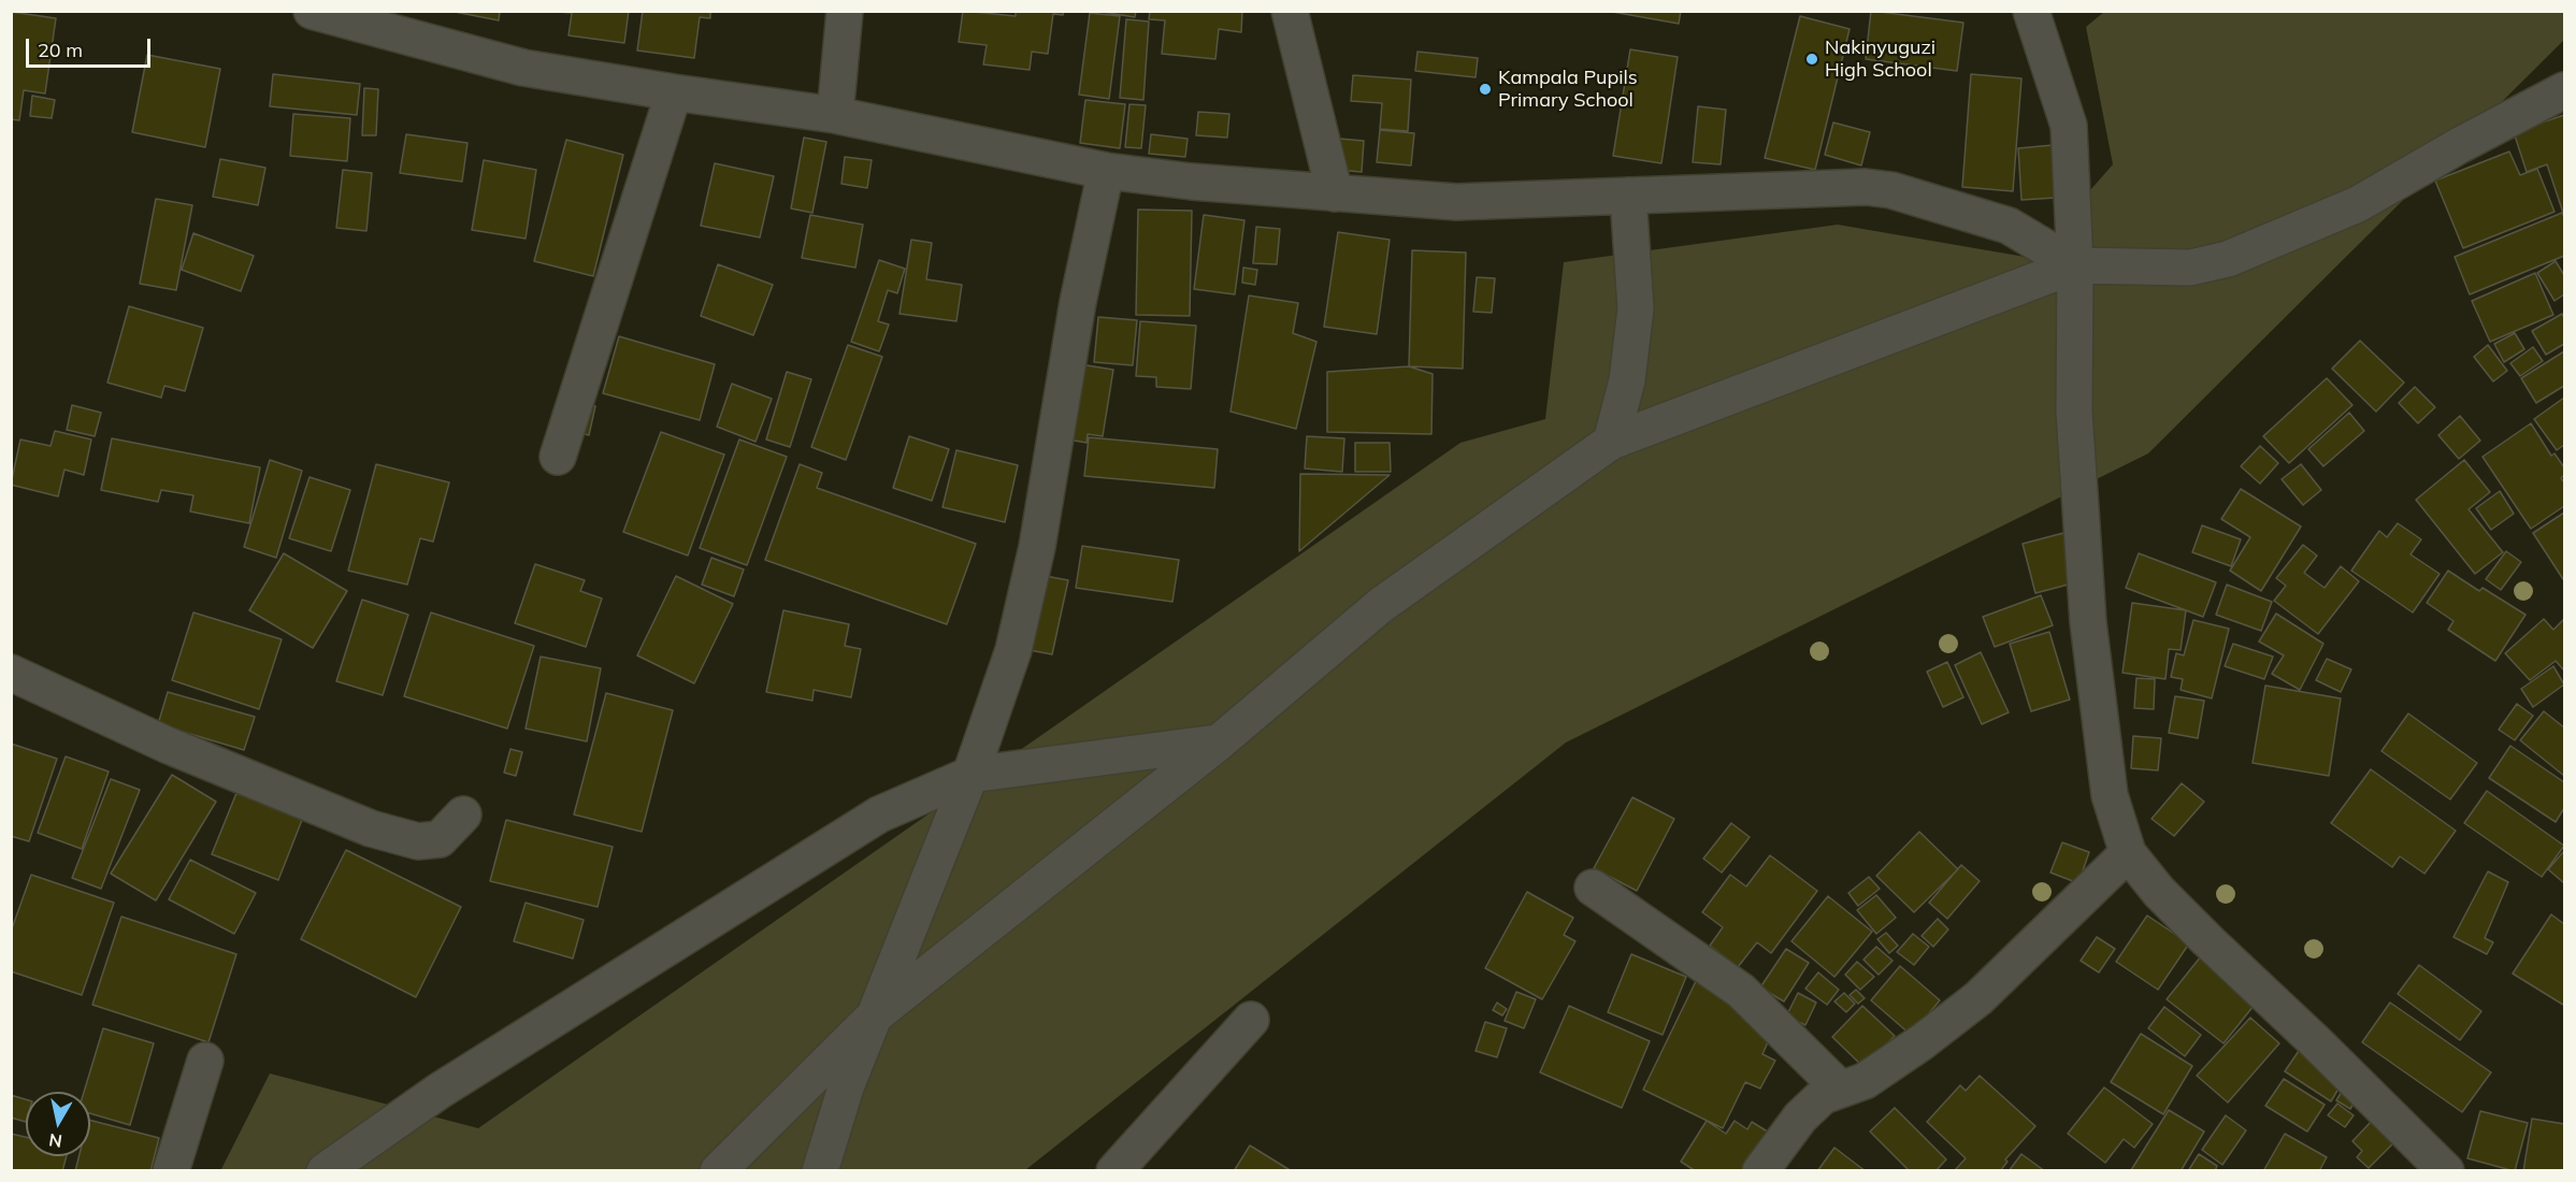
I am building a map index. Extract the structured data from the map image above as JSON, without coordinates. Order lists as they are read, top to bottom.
{
  "places": ["Nakinyuguzi High School", "Kampala Pupils Primary School"],
  "scale_bar": "20 m",
  "north": "bottom"
}
